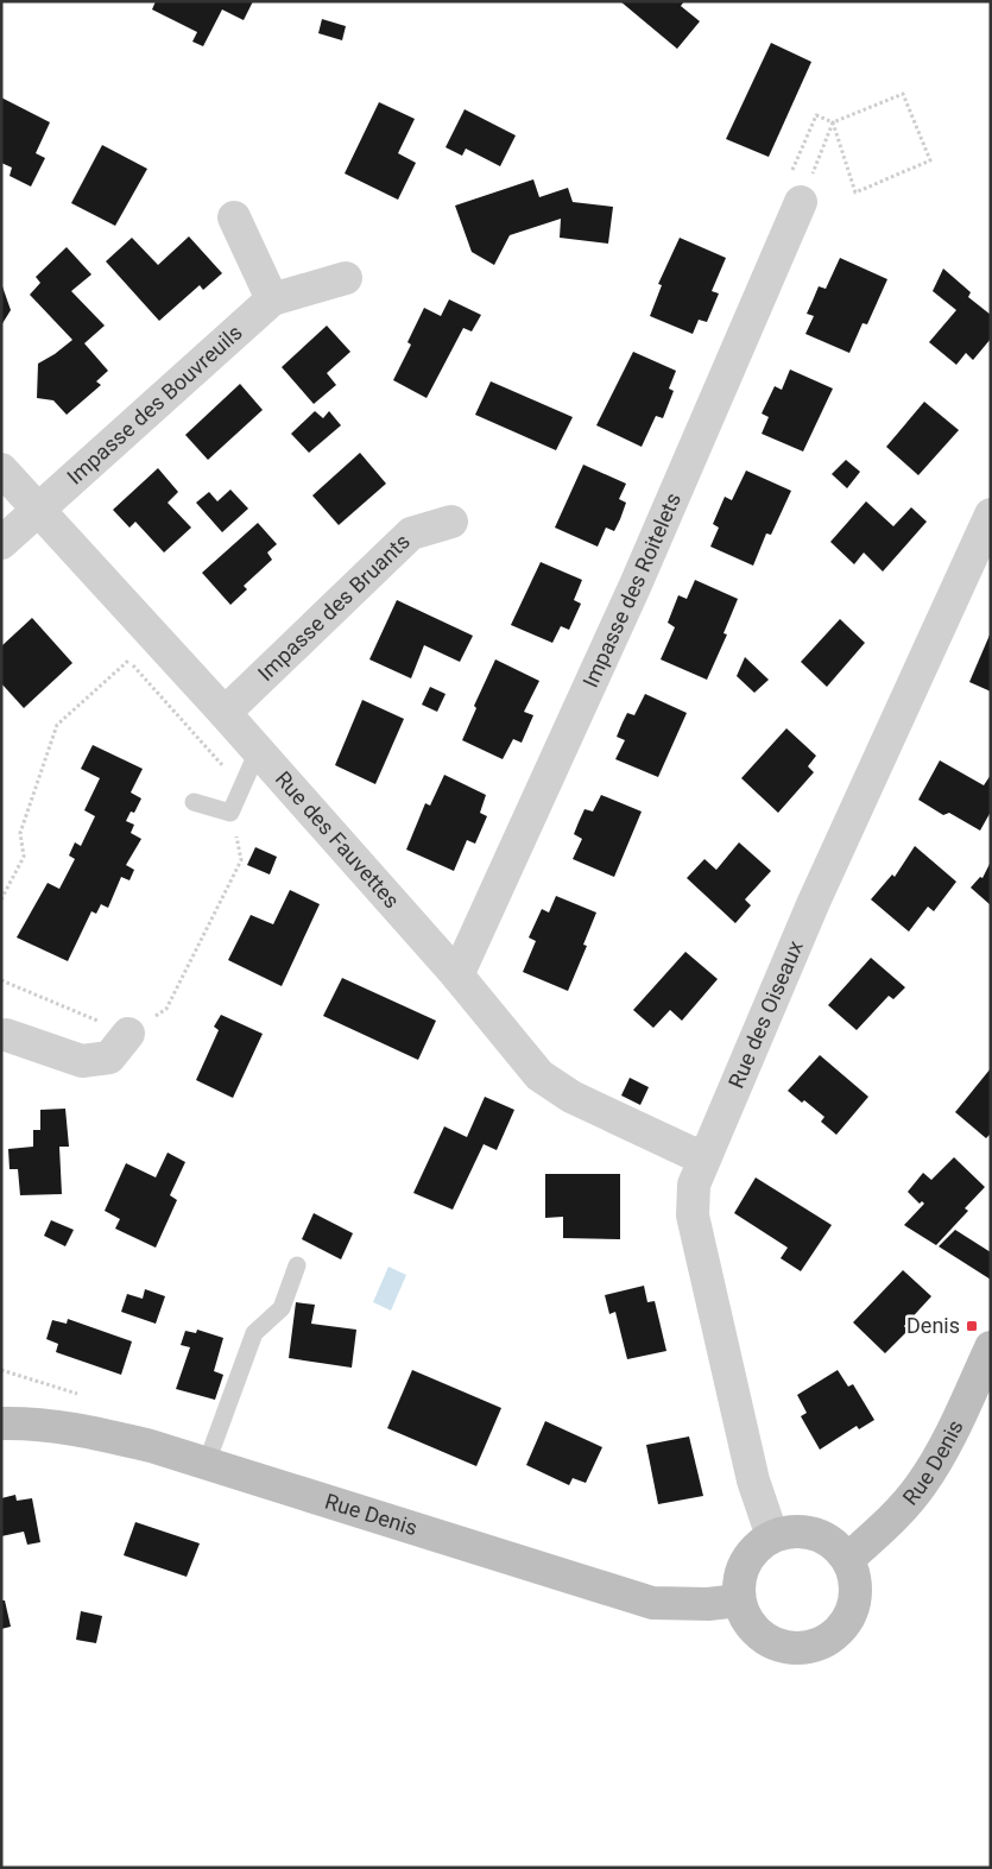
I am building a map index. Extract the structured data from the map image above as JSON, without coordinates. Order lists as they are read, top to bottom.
{
  "streets": {
    "street": [
      "Impasse des Bouvreuils",
      "Impasse des Roitelets",
      "Impasse des Bruants",
      "Rue des Fauvettes",
      "Rue des Oiseaux",
      "Rue Denis"
    ]
  },
  "crossings": [
    ["Impasse des Bouvreuils", "Rue des Fauvettes"],
    ["Impasse des Roitelets", "Rue des Fauvettes"],
    ["Impasse des Bruants", "Rue des Fauvettes"],
    ["Rue des Fauvettes", "Rue des Oiseaux"],
    ["Rue des Oiseaux", "Rue Denis"]
  ],
  "places": {
    "transit": ["Denis"]
  }
}
